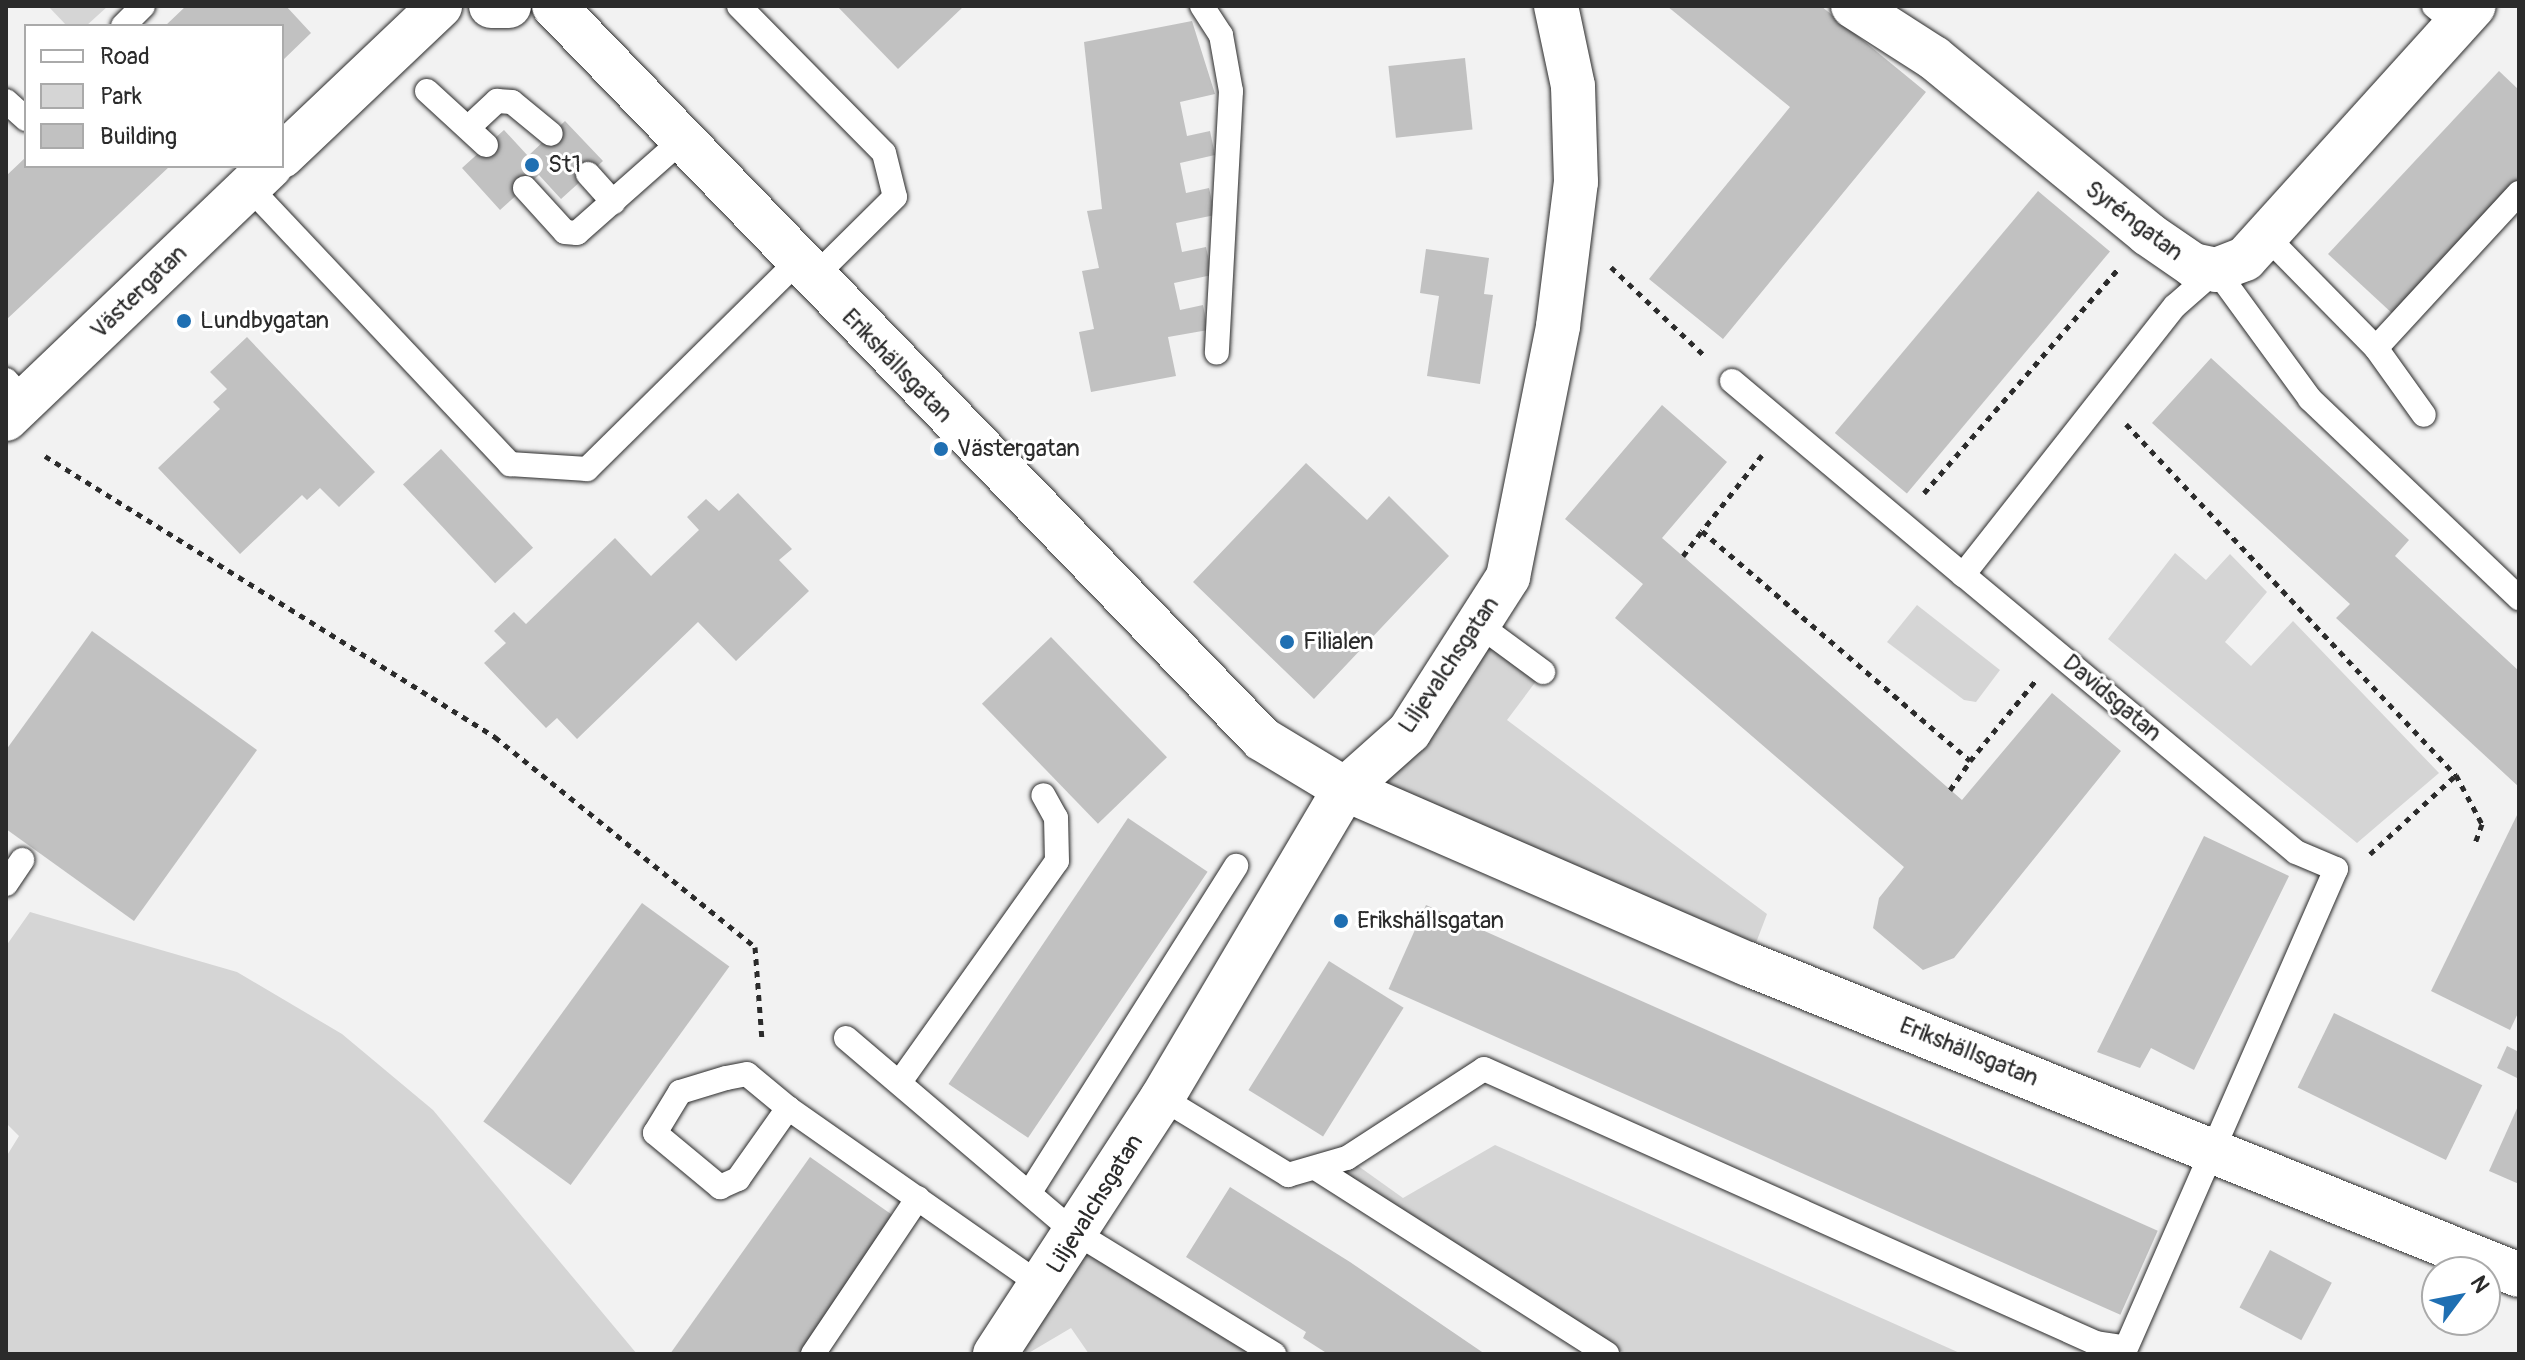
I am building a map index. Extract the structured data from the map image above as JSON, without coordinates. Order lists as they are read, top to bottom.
{
  "streets": {
    "street": [
      "Syréngatan",
      "Västergatan",
      "Erikshällsgatan",
      "Liljevalchsgatan"
    ],
    "lane": ["Davidsgatan"]
  },
  "crossings": [
    ["Erikshällsgatan", "Liljevalchsgatan"]
  ],
  "places": [
    "St1",
    "Lundbygatan",
    "Västergatan",
    "Filialen",
    "Erikshällsgatan"
  ],
  "legend": ["Road", "Park", "Building"],
  "north": "top right"
}
